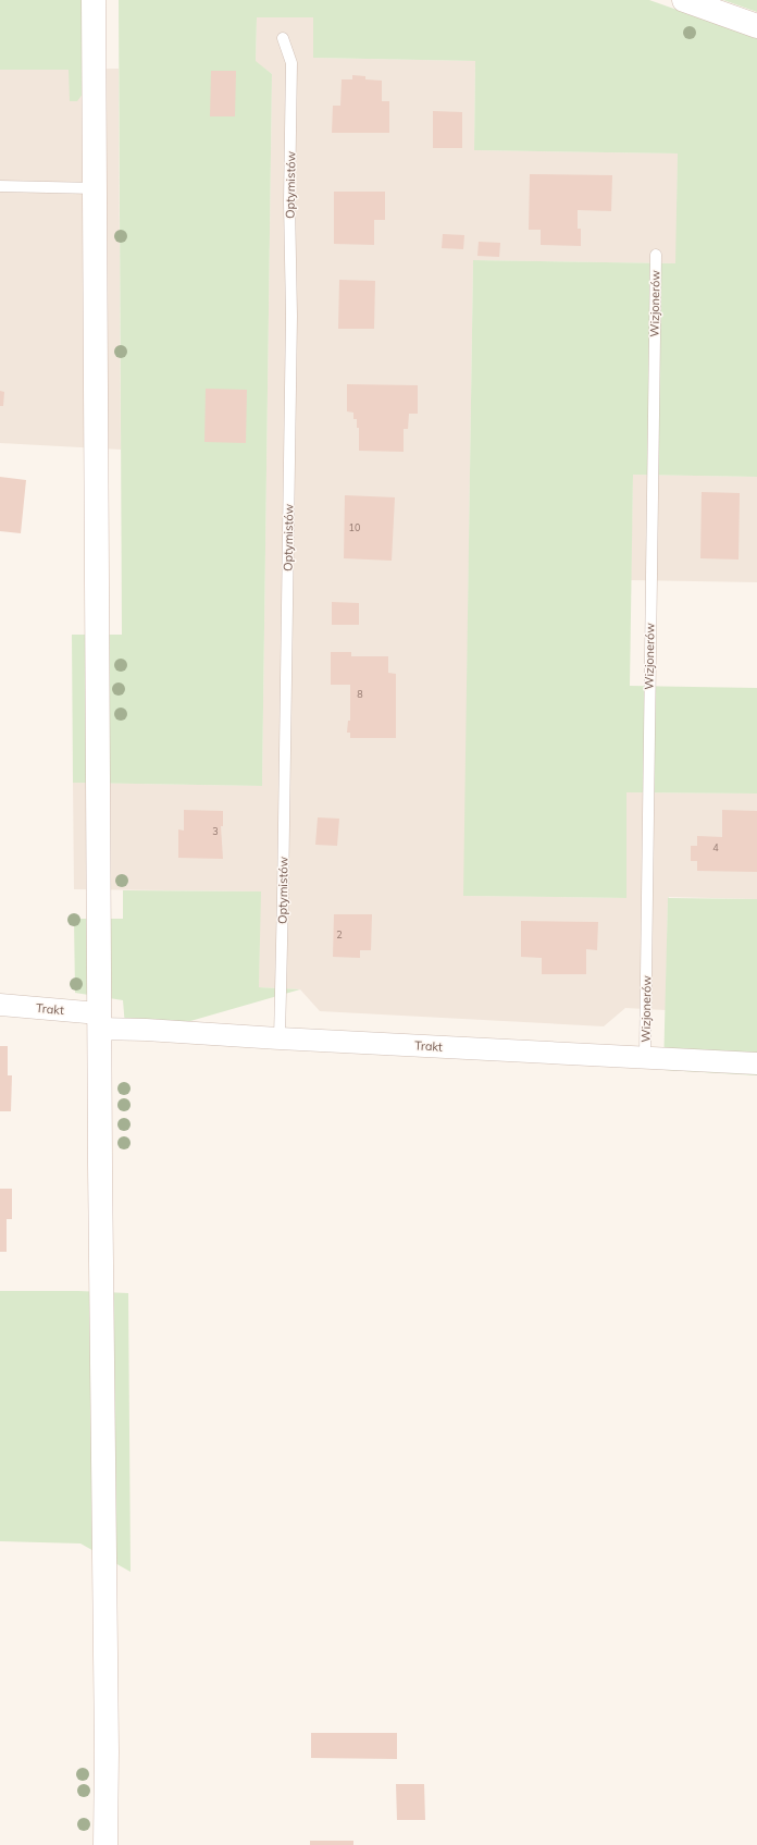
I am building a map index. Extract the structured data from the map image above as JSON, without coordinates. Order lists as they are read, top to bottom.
{
  "streets": {
    "street": ["Trakt"],
    "lane": ["Optymistów", "Wizjonerów"]
  },
  "crossings": [
    ["Optymistów", "Trakt"],
    ["Wizjonerów", "Trakt"]
  ],
  "house_numbers": [
    "10",
    "8",
    "3",
    "4",
    "2"
  ]
}
